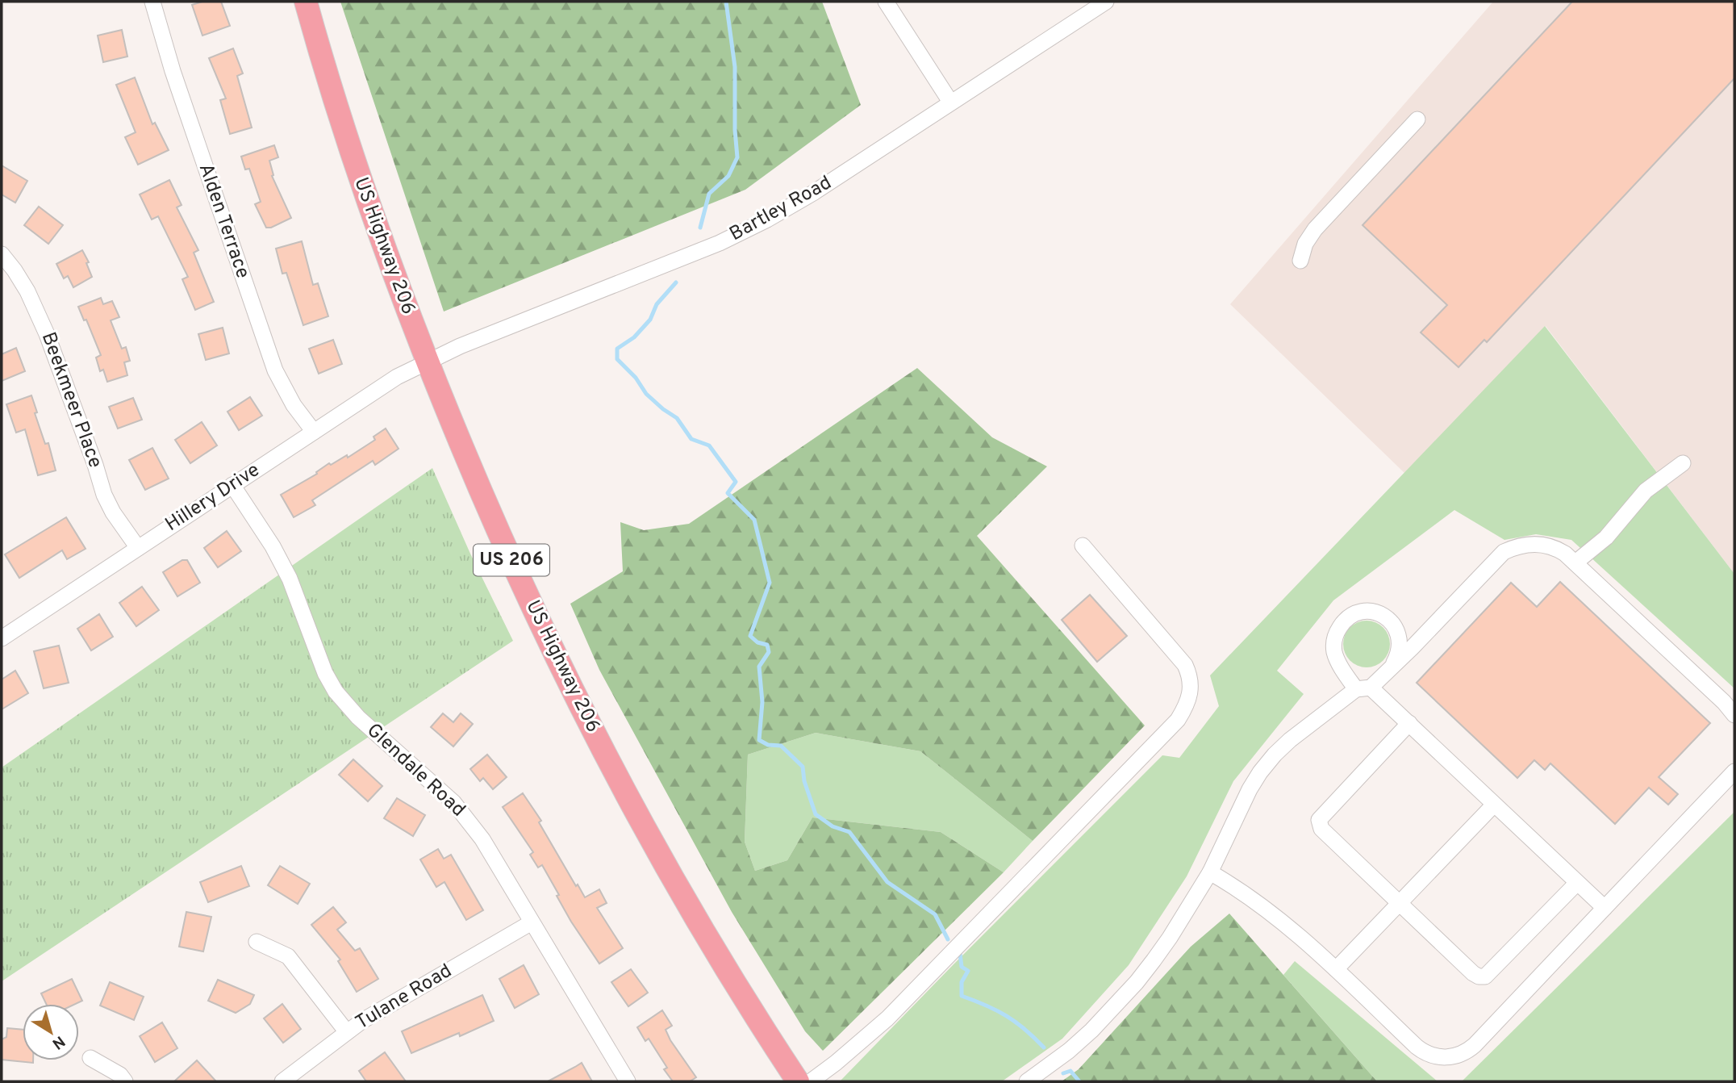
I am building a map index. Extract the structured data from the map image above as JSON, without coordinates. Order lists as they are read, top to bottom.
{
  "streets": {
    "highway": ["US Highway 206", "US 206"],
    "street": [
      "Bartley Road",
      "Alden Terrace",
      "Beekmeer Place",
      "Hillery Drive",
      "Glendale Road",
      "Tulane Road"
    ]
  },
  "crossings": [
    ["Bartley Road", "US Highway 206"],
    ["Bartley Road", "Hillery Drive"],
    ["Alden Terrace", "Hillery Drive"],
    ["US Highway 206", "Hillery Drive"],
    ["Beekmeer Place", "Hillery Drive"],
    ["Hillery Drive", "Glendale Road"],
    ["Glendale Road", "Tulane Road"]
  ],
  "north": "bottom right"
}
